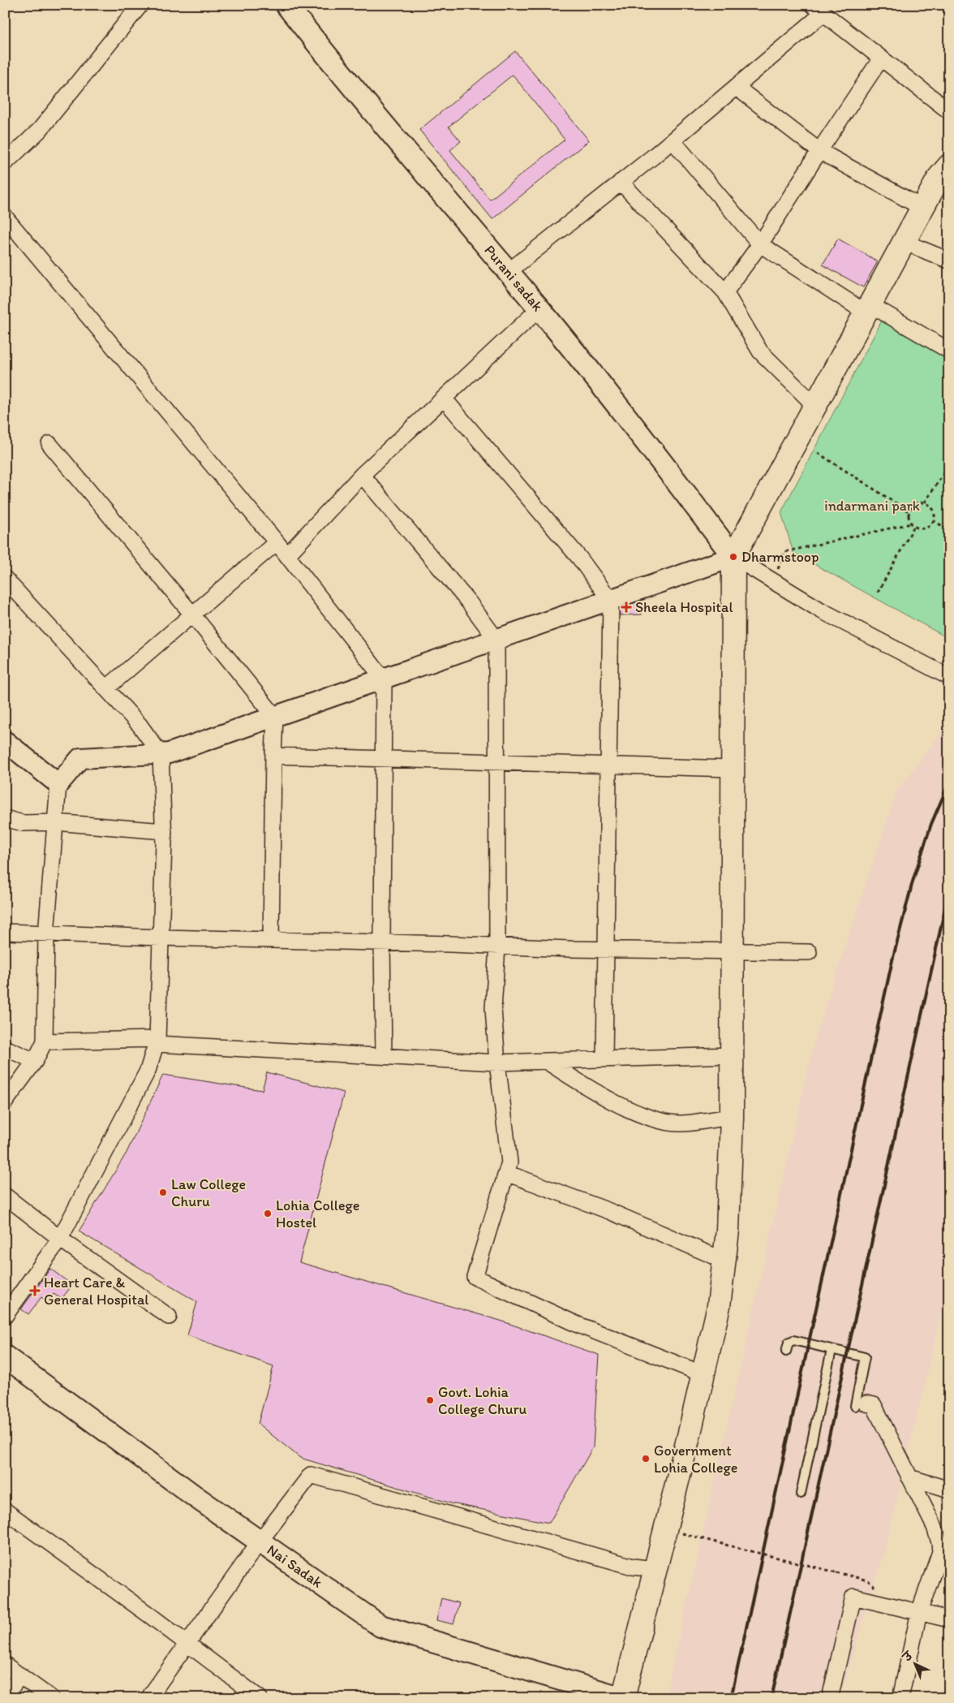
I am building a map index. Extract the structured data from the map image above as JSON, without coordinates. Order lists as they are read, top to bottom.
{
  "streets": {
    "main road": ["Purani sadak", "Nai Sadak"]
  },
  "parks": ["indarmani park"],
  "places": {
    "other": [
      "Dharmstoop",
      "Law College Churu",
      "Lohia College Hostel",
      "Govt. Lohia College Churu",
      "Government Lohia College"
    ],
    "health": ["Sheela Hospital", "Heart Care & General Hospital"]
  },
  "north": "top left"
}
